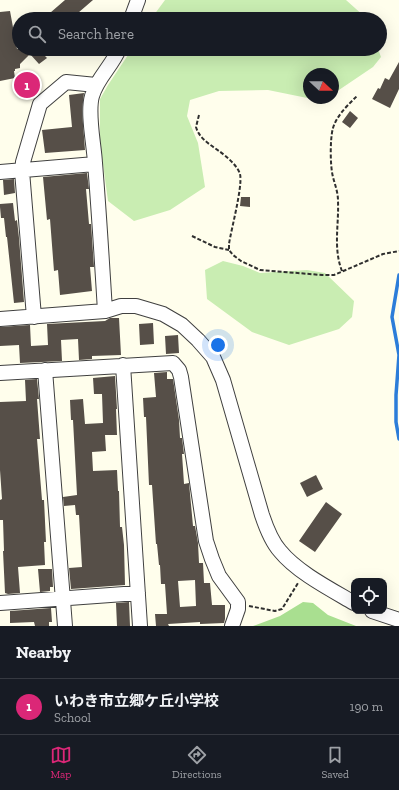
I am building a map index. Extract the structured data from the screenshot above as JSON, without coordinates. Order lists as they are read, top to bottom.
{
  "north": "right",
  "page": {
    "search": "Search here",
    "pins": "1",
    "heading": "Nearby",
    "list": [
      {
        "mark": "1",
        "name": "いわき市立郷ケ丘小学校",
        "note": "School",
        "value": "190 m"
      }
    ],
    "nav": ["Map", "Directions", "Saved"]
  }
}
